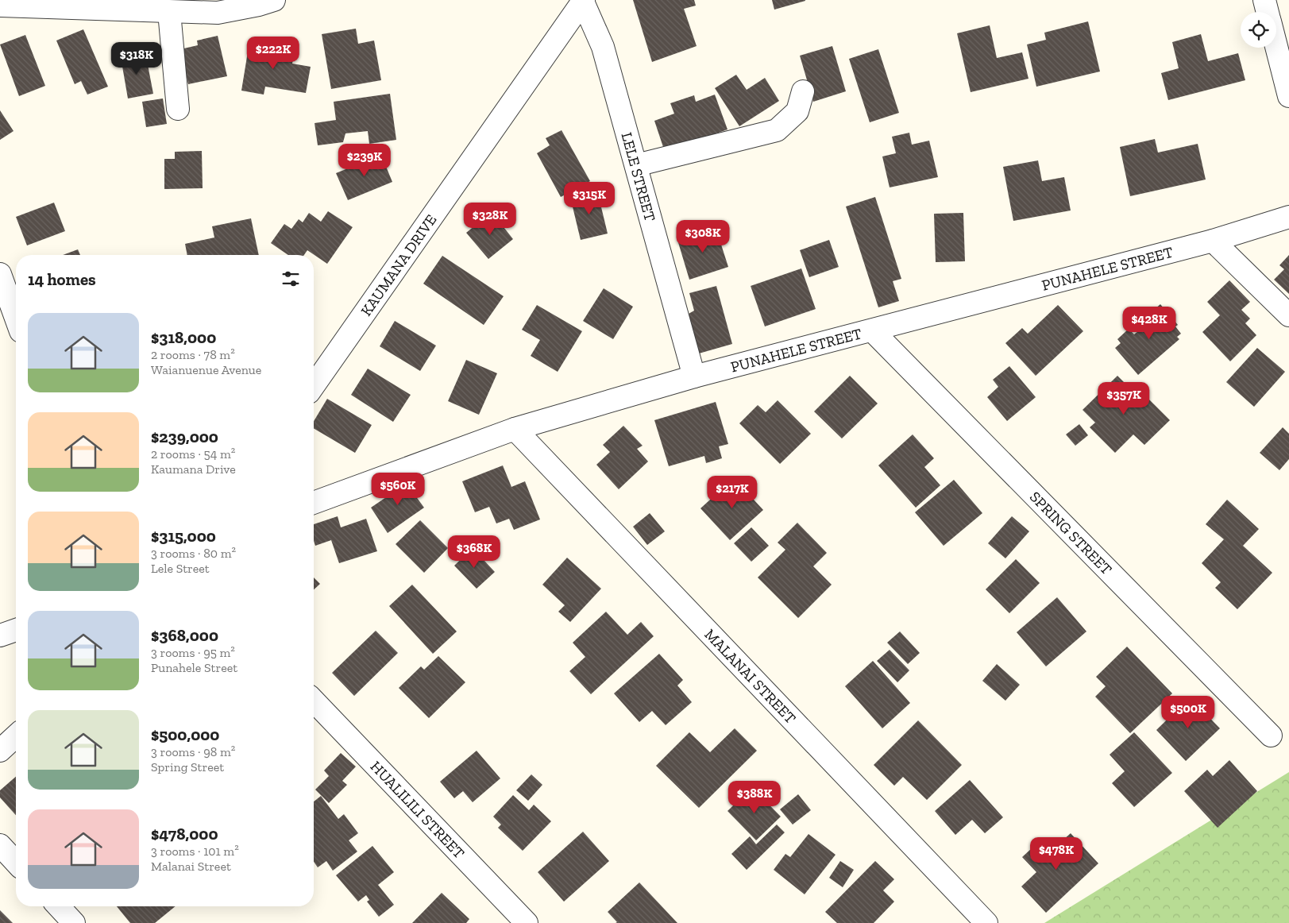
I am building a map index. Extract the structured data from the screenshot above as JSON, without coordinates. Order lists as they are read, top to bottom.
{
  "streets": {
    "street": [
      "LELE STREET",
      "KAUMANA DRIVE",
      "PUNAHELE STREET",
      "SPRING STREET",
      "MALANAI STREET",
      "HUALILILI STREET"
    ]
  },
  "crossings": [
    ["LELE STREET", "KAUMANA DRIVE"],
    ["LELE STREET", "PUNAHELE STREET"],
    ["PUNAHELE STREET", "SPRING STREET"],
    ["PUNAHELE STREET", "MALANAI STREET"]
  ],
  "page": {
    "price": [
      "$222K",
      "$318K",
      "$239K",
      "$315K",
      "$328K",
      "$308K",
      "$428K",
      "$357K",
      "$560K",
      "$217K",
      "$368K",
      "$500K",
      "$388K",
      "$478K"
    ],
    "heading": "14 homes",
    "list": [
      {
        "name": "$318,000",
        "note": "2 rooms · 78 m² · Waianuenue Avenue"
      },
      {
        "name": "$239,000",
        "note": "2 rooms · 54 m² · Kaumana Drive"
      },
      {
        "name": "$315,000",
        "note": "3 rooms · 80 m² · Lele Street"
      },
      {
        "name": "$368,000",
        "note": "3 rooms · 95 m² · Punahele Street"
      },
      {
        "name": "$500,000",
        "note": "3 rooms · 98 m² · Spring Street"
      },
      {
        "name": "$478,000",
        "note": "3 rooms · 101 m² · Malanai Street"
      }
    ]
  }
}
